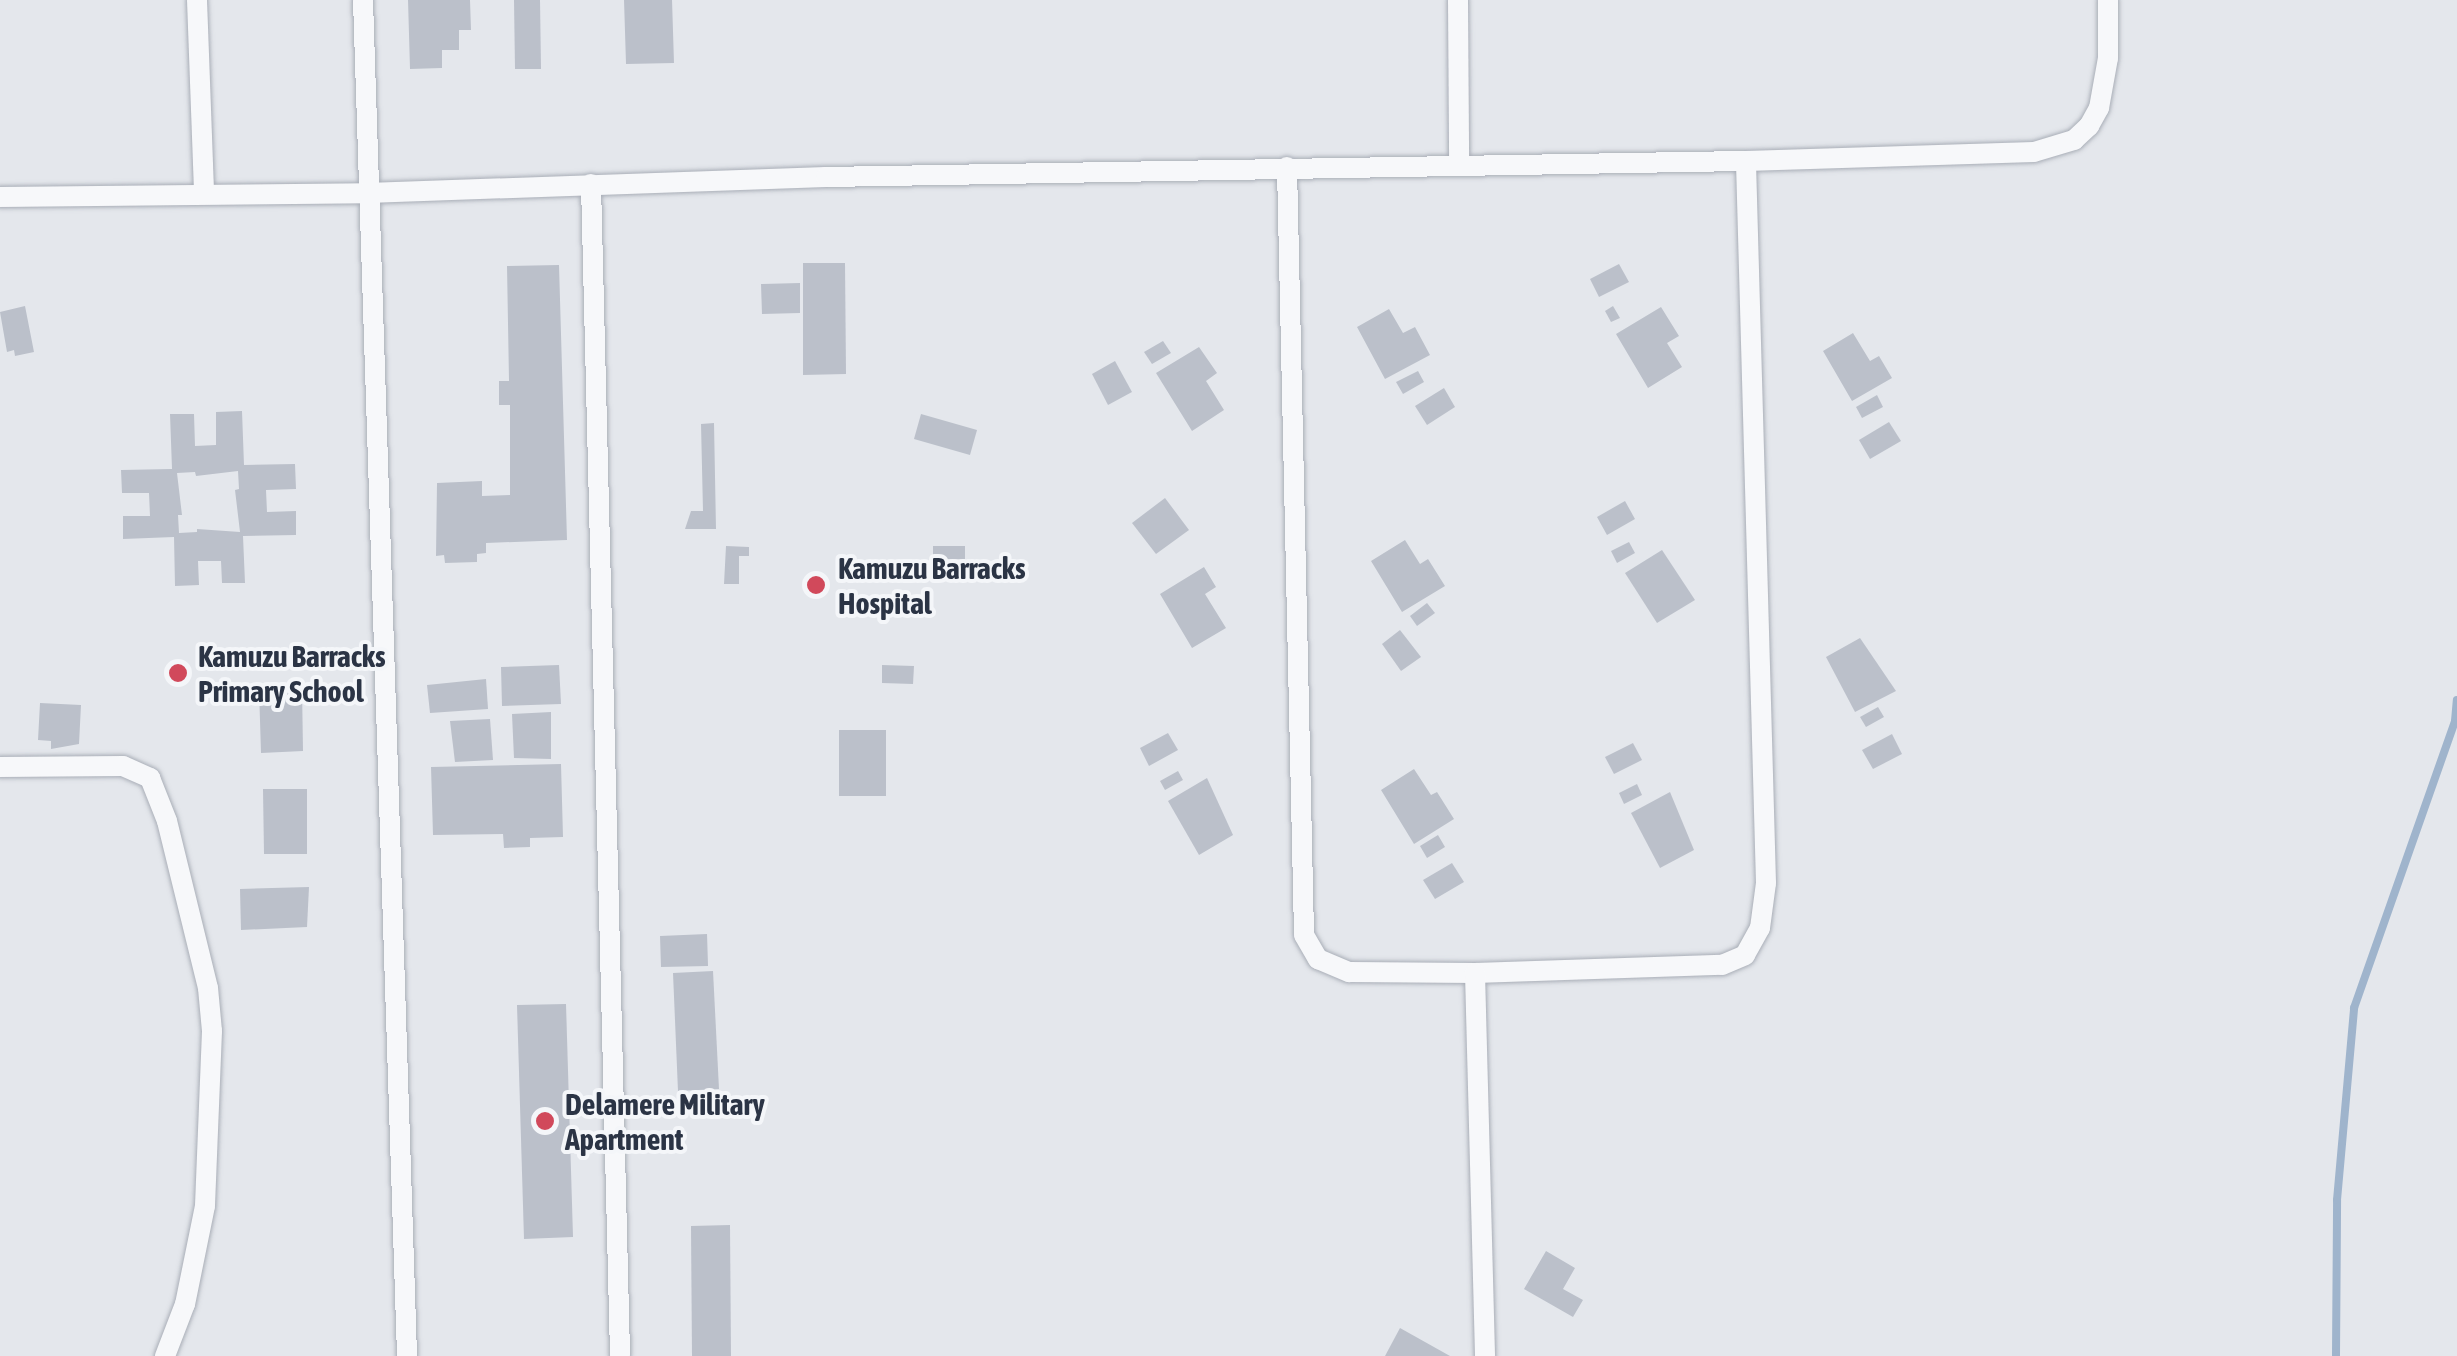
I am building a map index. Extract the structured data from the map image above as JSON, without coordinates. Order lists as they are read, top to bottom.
{
  "places": ["Kamuzu Barracks Hospital", "Kamuzu Barracks Primary School", "Delamere Military Apartment"]
}
